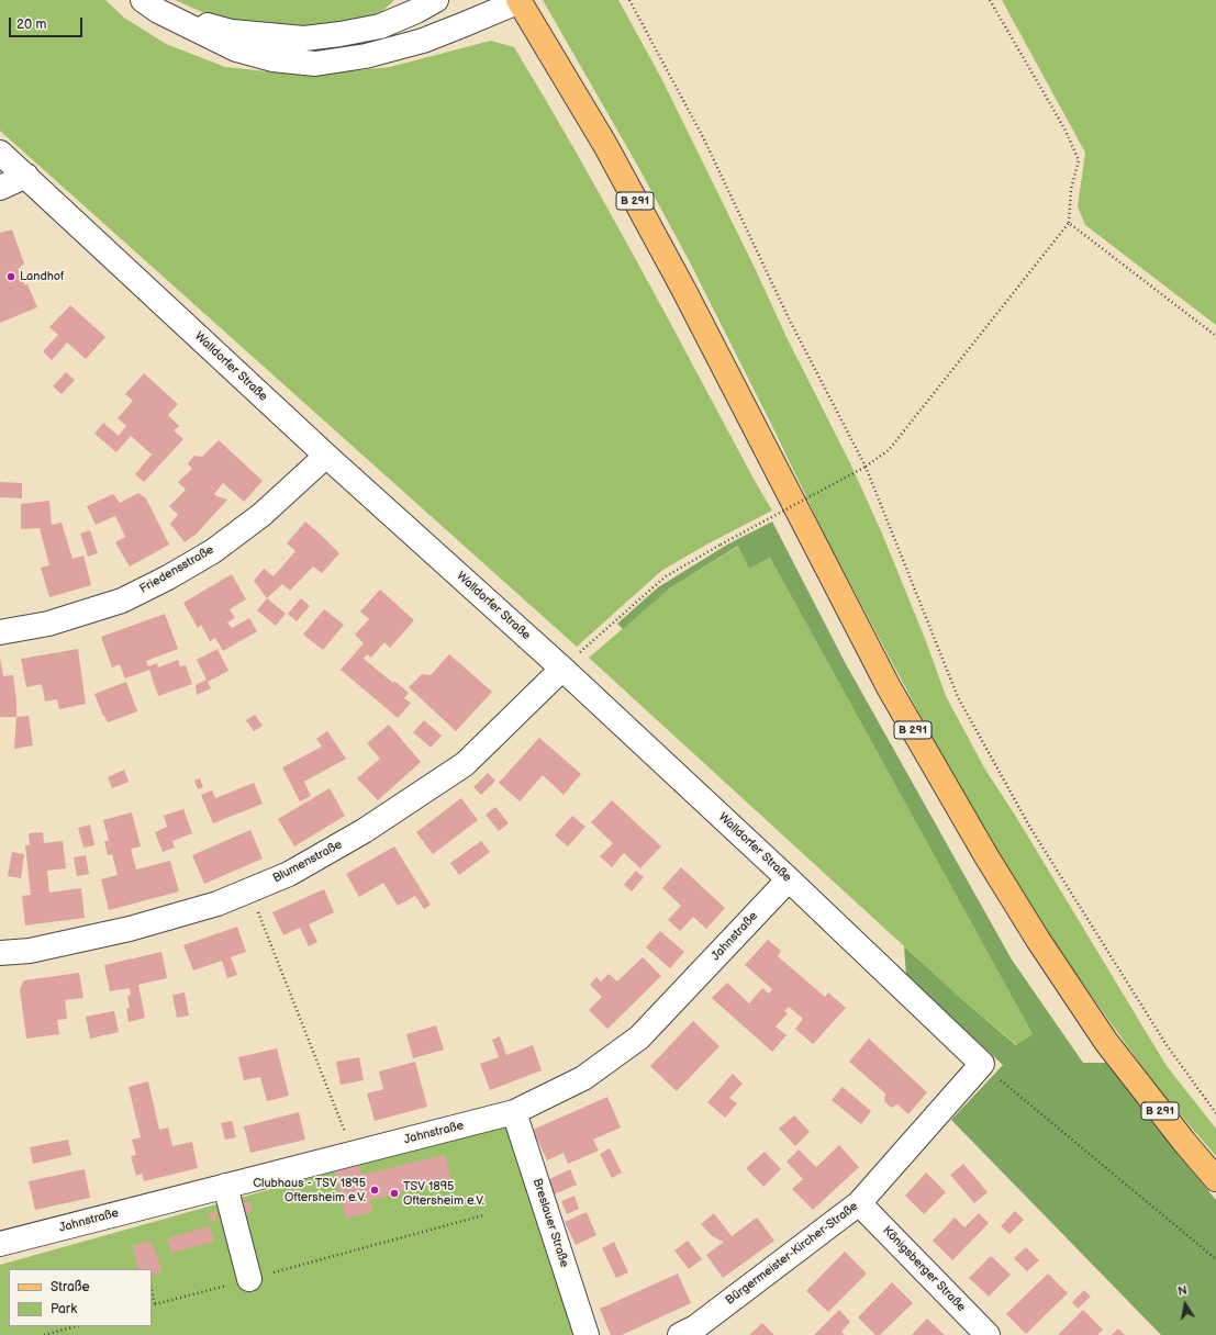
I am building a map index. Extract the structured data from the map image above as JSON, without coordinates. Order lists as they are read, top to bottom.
{
  "streets": {
    "main road": ["B 291"],
    "street": [
      "Walldorfer Straße",
      "Friedensstraße",
      "Blumenstraße",
      "Jahnstraße",
      "Breslauer Straße",
      "Bürgermeister-Kircher-Straße",
      "Königsberger Straße"
    ]
  },
  "crossings": [
    ["Walldorfer Straße", "Friedensstraße"],
    ["Walldorfer Straße", "Blumenstraße"],
    ["Walldorfer Straße", "Jahnstraße"],
    ["Walldorfer Straße", "Bürgermeister-Kircher-Straße"],
    ["Jahnstraße", "Breslauer Straße"],
    ["Bürgermeister-Kircher-Straße", "Königsberger Straße"]
  ],
  "places": ["Landhof", "Clubhaus - TSV 1895 Oftersheim e.V.", "TSV 1895 Oftersheim e.V."],
  "legend": ["Straße", "Park"],
  "scale_bar": "20 m",
  "north": "top"
}
